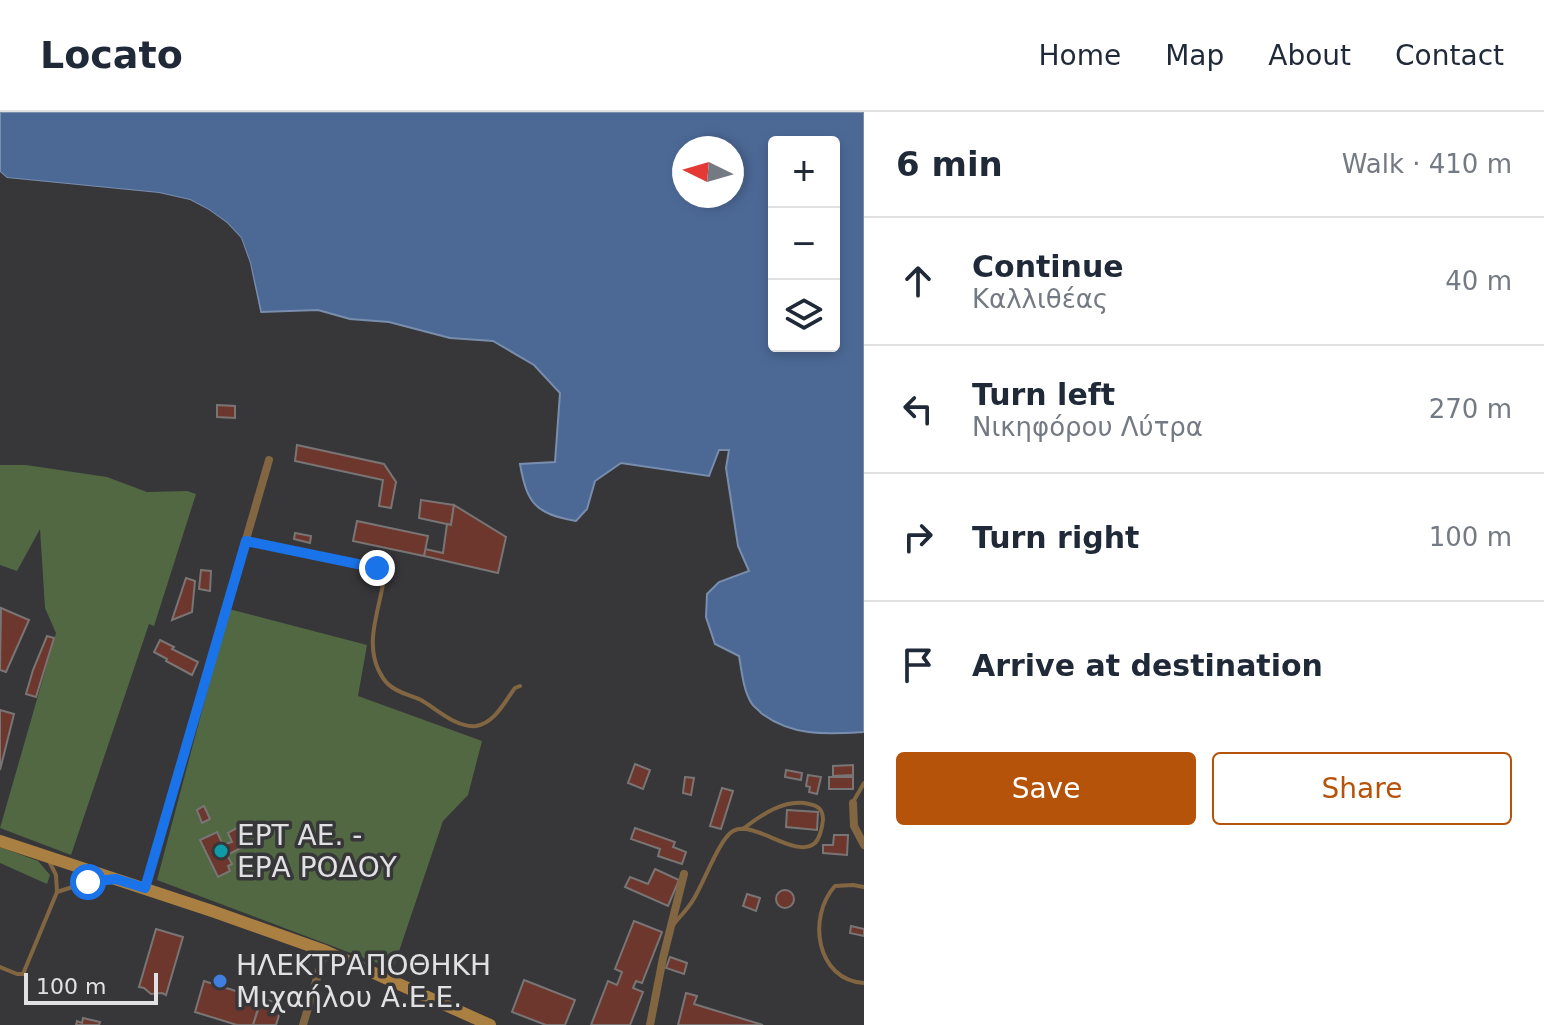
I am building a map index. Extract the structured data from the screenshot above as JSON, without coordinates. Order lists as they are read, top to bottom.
{
  "places": ["ΕΡΤ ΑΕ. - ΕΡΑ ΡΟΔΟΥ", "ΗΛΕΚΤΡΑΠΟΘΗΚΗ Μιχαήλου Α.Ε.Ε."],
  "scale_bar": "100 m",
  "north": "left",
  "page": {
    "header": "Locato",
    "nav": [
      "Home",
      "Map",
      "About",
      "Contact"
    ],
    "heading": ["6 min", "Walk · 410 m"],
    "map_buttons": ["+", "−"],
    "list": [
      ["Continue", "Καλλιθέας", "40 m"],
      ["Turn left", "Νικηφόρου Λύτρα", "270 m"],
      ["Turn right", "100 m"],
      "Arrive at destination"
    ],
    "buttons": ["Save", "Share"],
    "scale": "100 m"
  }
}
